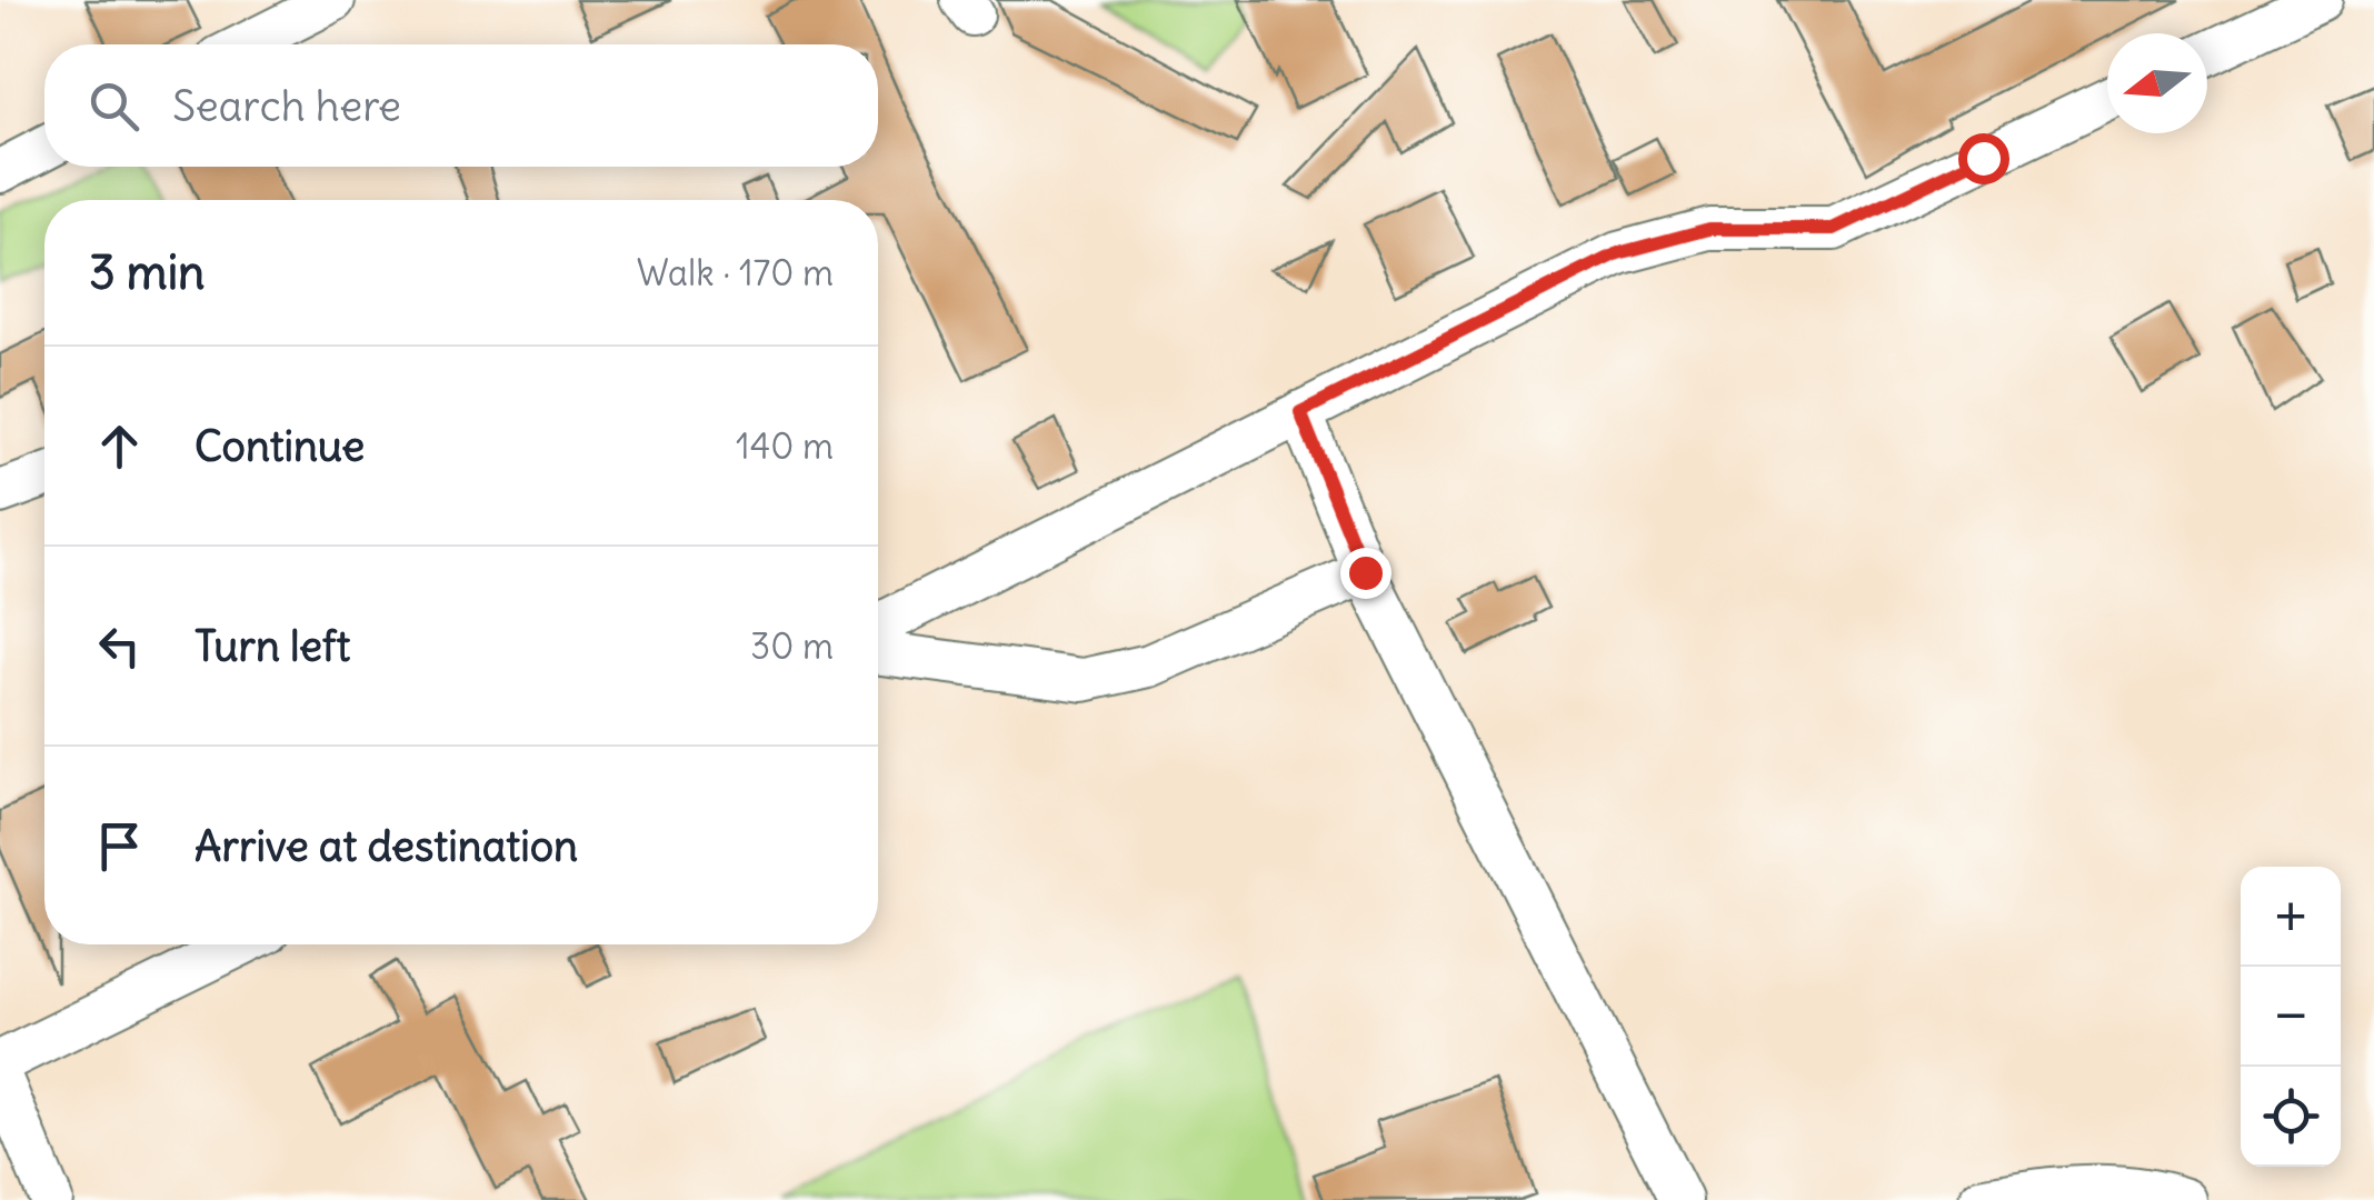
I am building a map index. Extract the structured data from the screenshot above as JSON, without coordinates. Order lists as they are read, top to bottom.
{
  "north": "left",
  "page": {
    "search": "Search here",
    "heading": ["3 min", "Walk · 170 m"],
    "list": [
      ["Continue", "140 m"],
      ["Turn left", "30 m"],
      "Arrive at destination"
    ],
    "map_buttons": ["+", "−"]
  }
}
